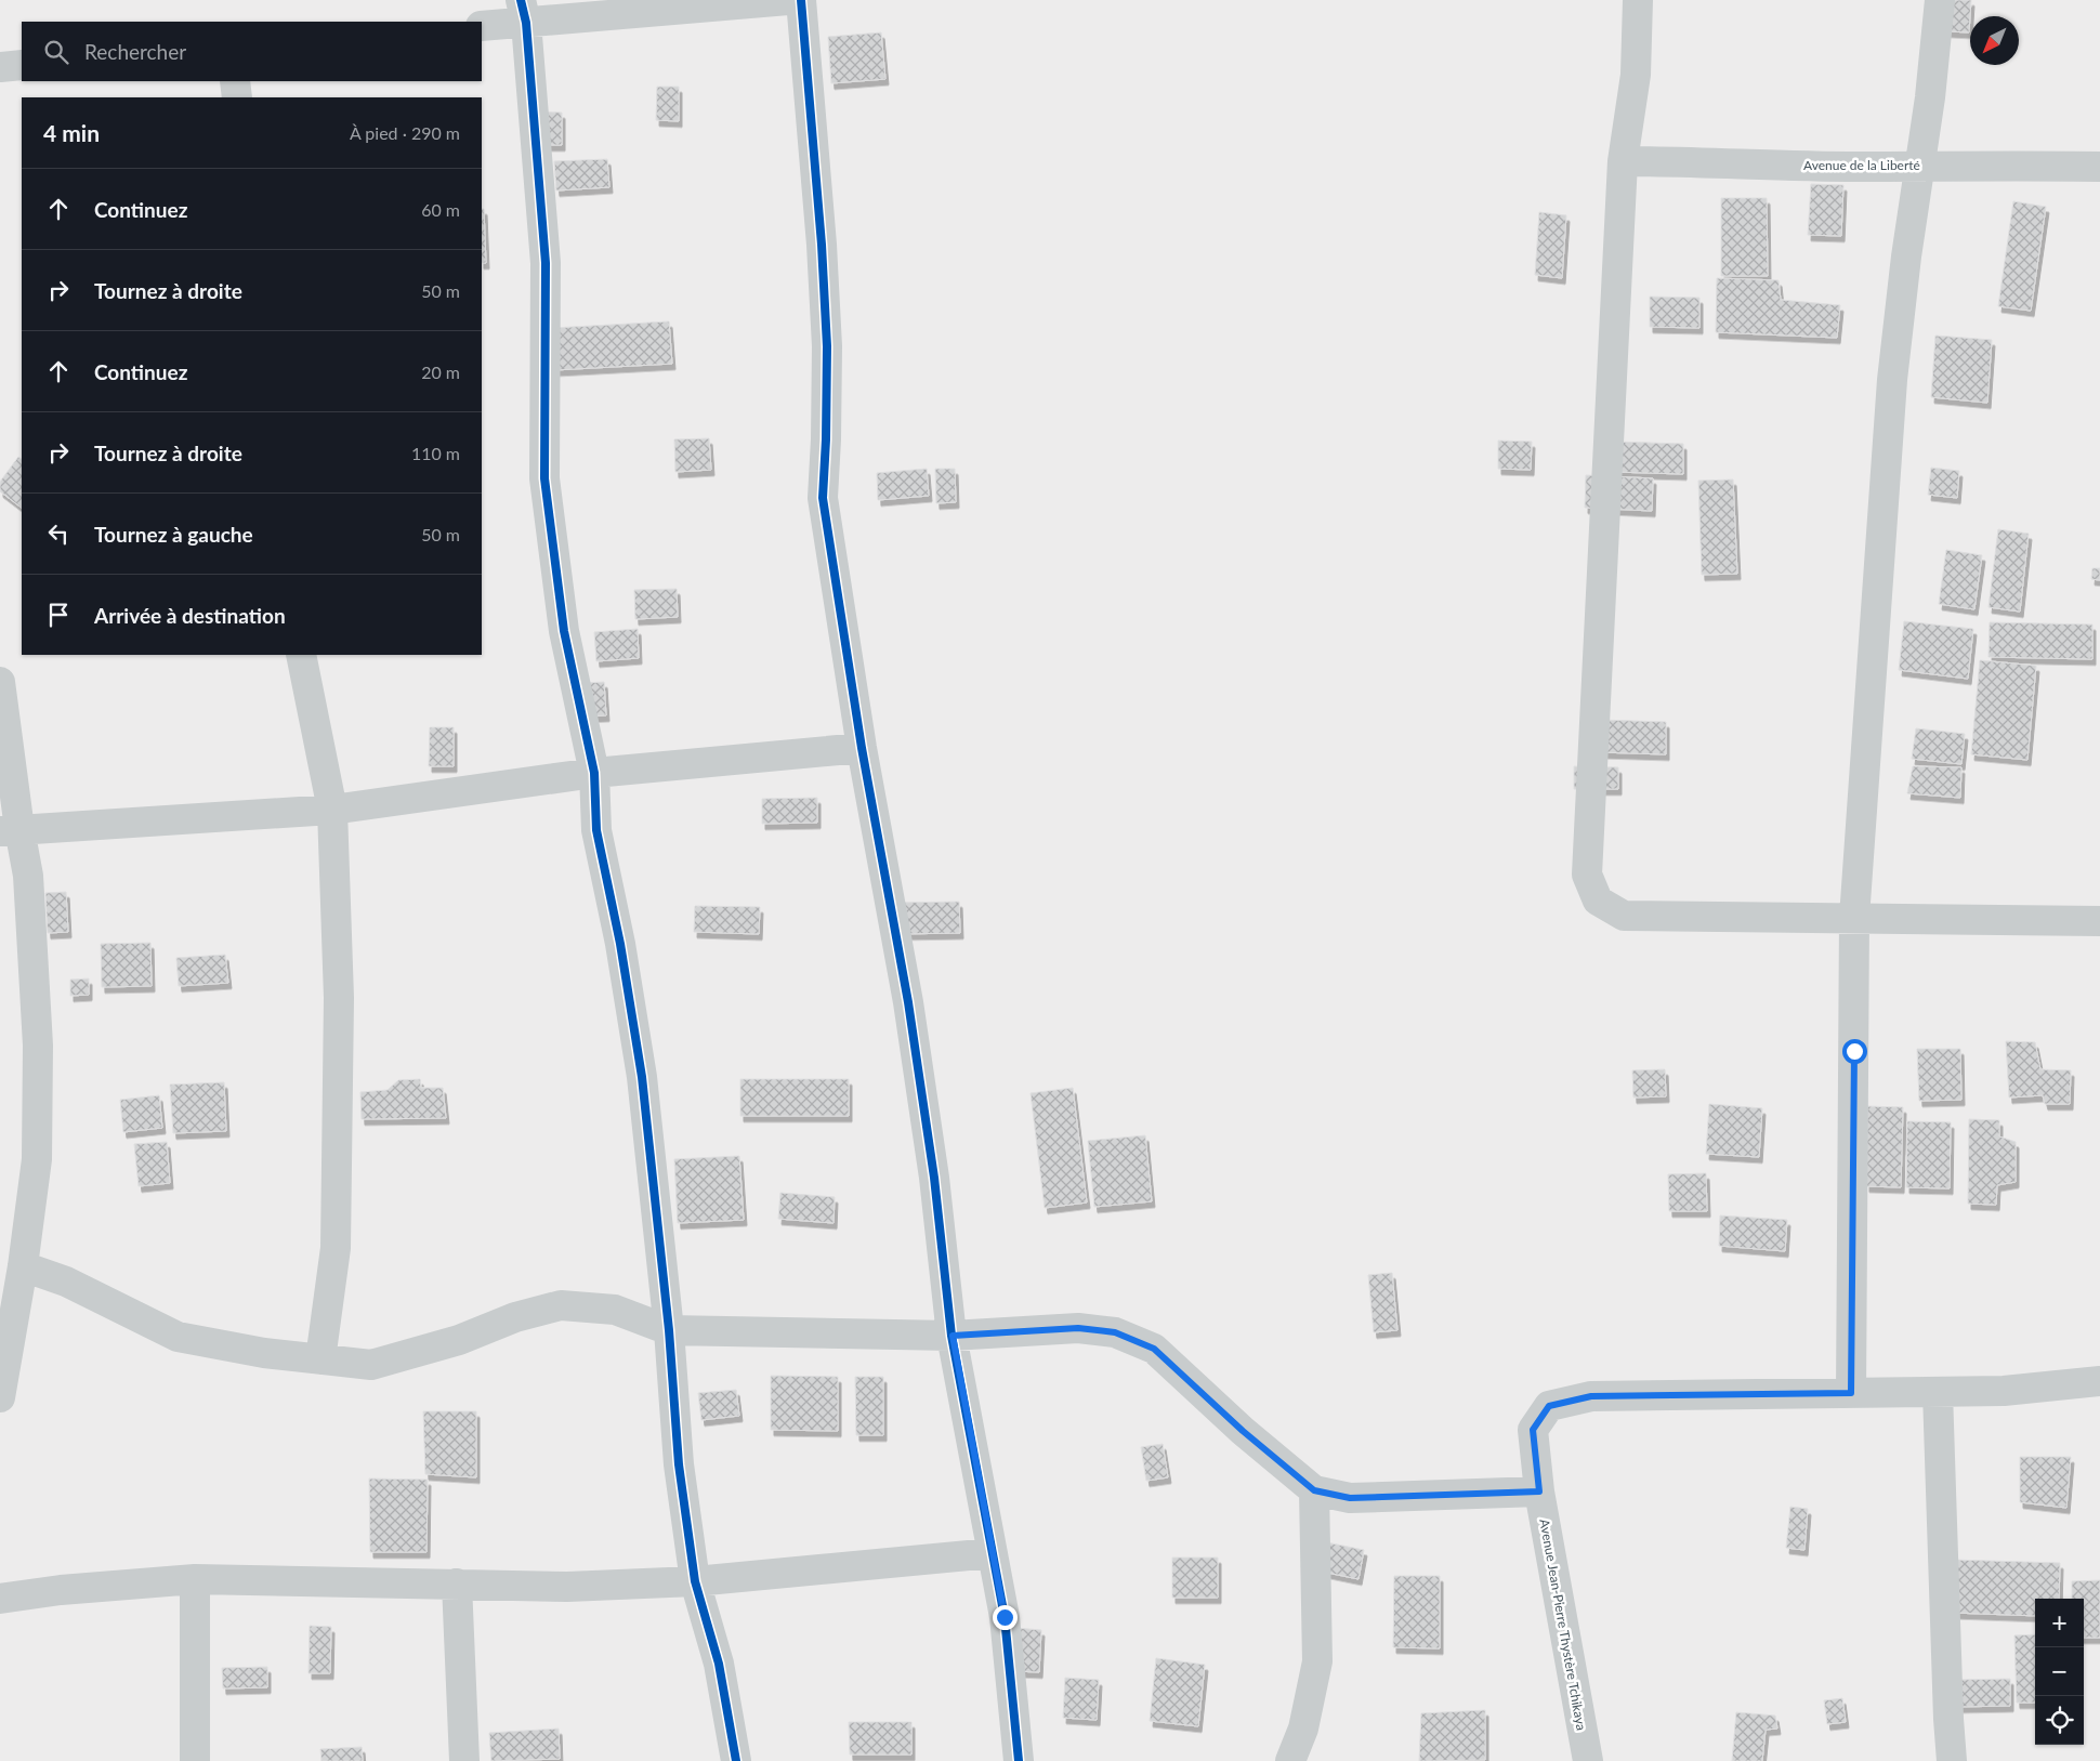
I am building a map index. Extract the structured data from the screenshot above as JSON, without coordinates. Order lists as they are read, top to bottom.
{
  "streets": {
    "street": ["Avenue de la Liberté", "Avenue Jean-Pierre Thystère Tchikaya"]
  },
  "north": "bottom left",
  "page": {
    "search": "Rechercher",
    "heading": ["4 min", "À pied · 290 m"],
    "list": [
      ["Continuez", "60 m"],
      ["Tournez à droite", "50 m"],
      ["Continuez", "20 m"],
      ["Tournez à droite", "110 m"],
      ["Tournez à gauche", "50 m"],
      "Arrivée à destination"
    ],
    "map_buttons": ["+", "−"]
  }
}
